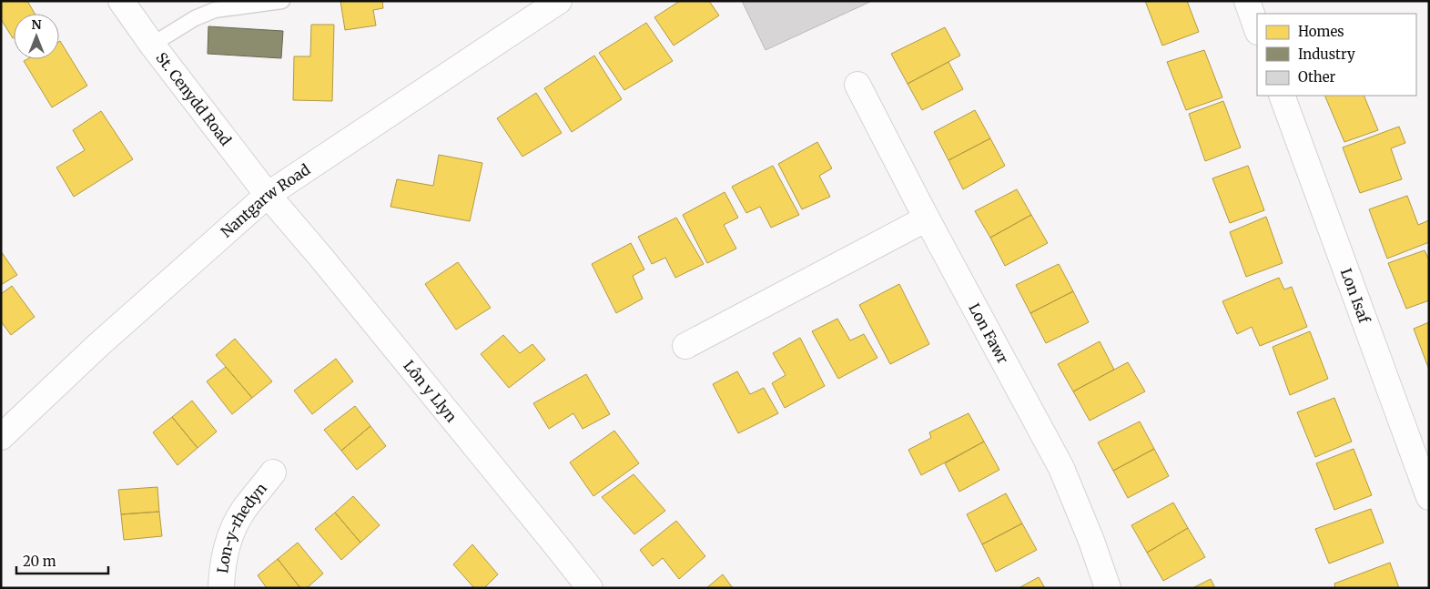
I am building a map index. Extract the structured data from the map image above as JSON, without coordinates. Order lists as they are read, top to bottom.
{
  "streets": {
    "street": [
      "St. Cenydd Road",
      "Nantgarw Road",
      "Lon Isaf",
      "Lon Fawr",
      "Lôn y Llyn",
      "Lon-y-rhedyn"
    ]
  },
  "crossings": [
    ["St. Cenydd Road", "Nantgarw Road"],
    ["St. Cenydd Road", "Lôn y Llyn"],
    ["Nantgarw Road", "Lôn y Llyn"]
  ],
  "legend": ["Homes", "Industry", "Other"],
  "scale_bar": "20 m",
  "north": "top"
}
